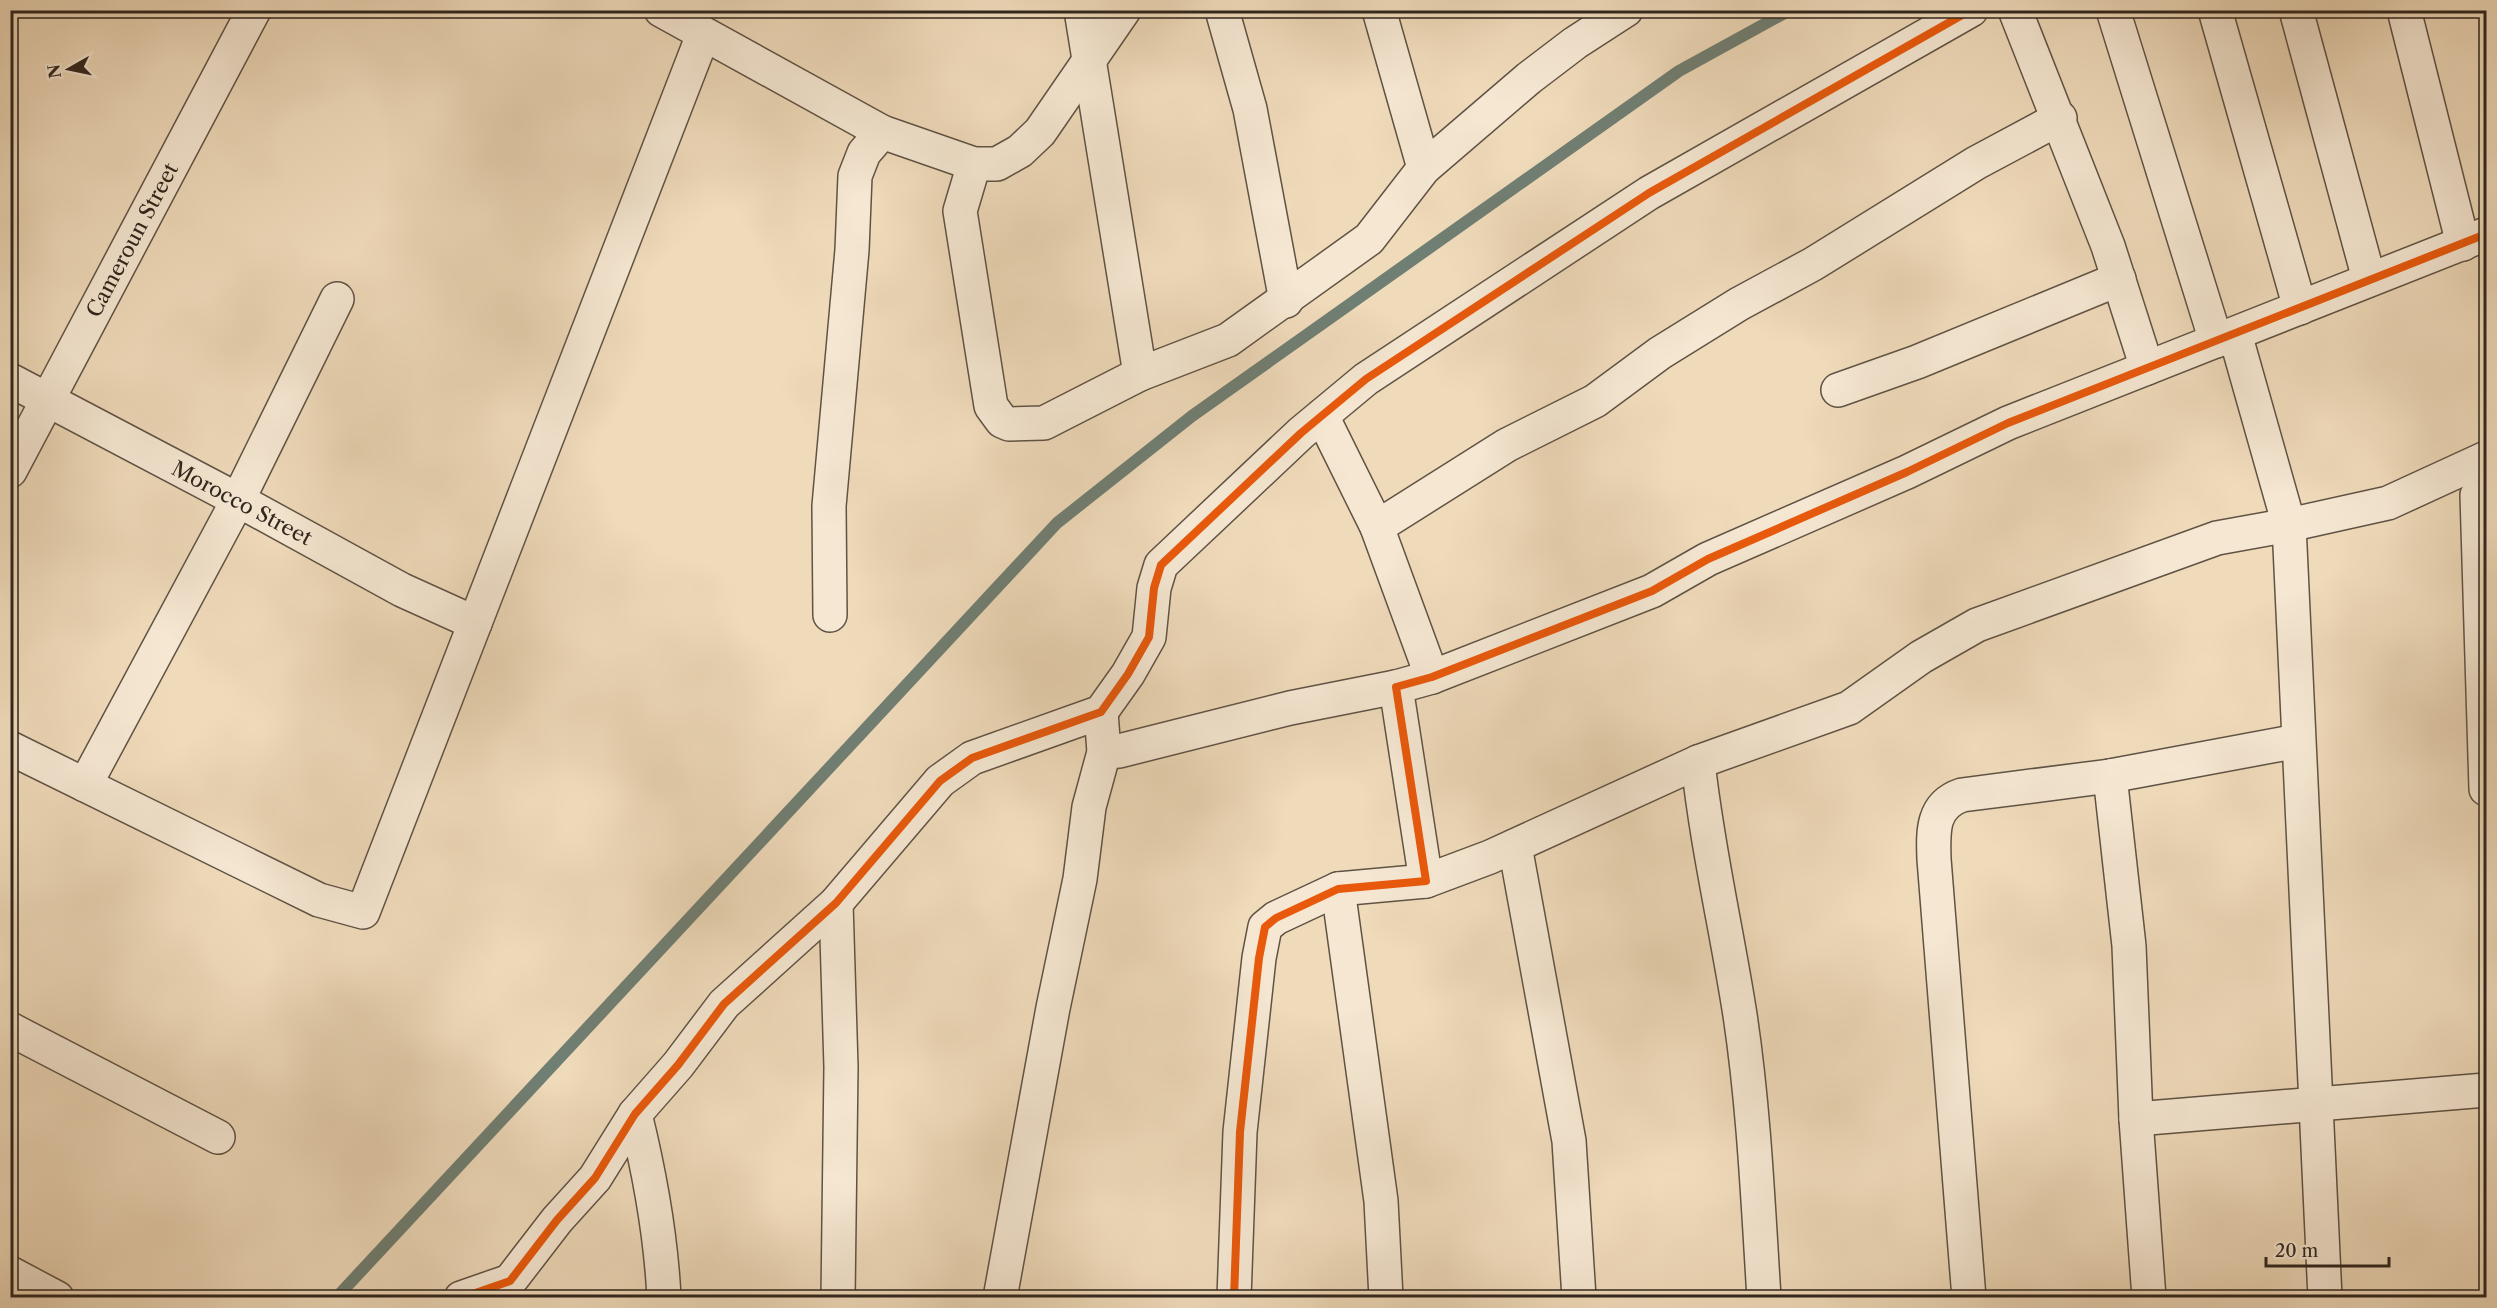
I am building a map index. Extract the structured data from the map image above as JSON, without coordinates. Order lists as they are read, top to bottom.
{
  "streets": {
    "street": ["Cameroun Street", "Morocco Street"]
  },
  "crossings": [
    ["Cameroun Street", "Morocco Street"]
  ],
  "scale_bar": "20 m",
  "north": "left"
}
